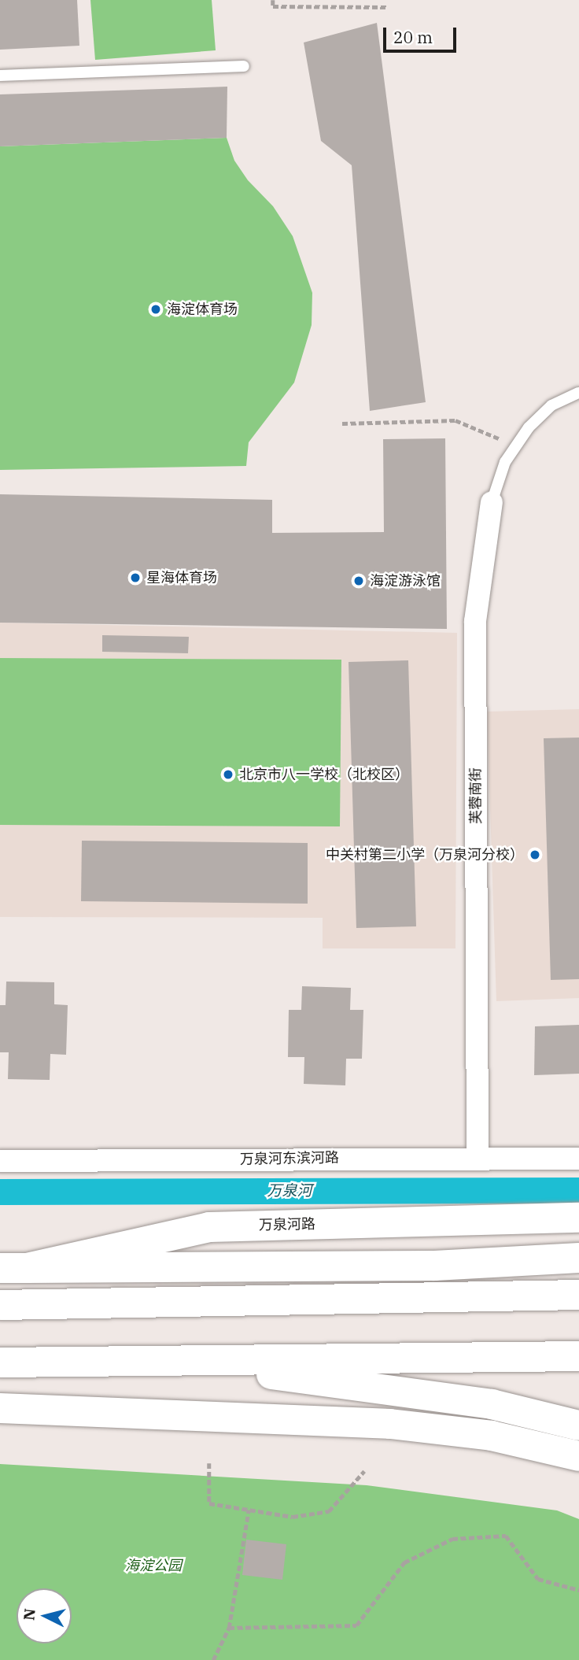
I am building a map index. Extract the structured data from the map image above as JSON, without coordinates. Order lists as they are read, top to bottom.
{
  "streets": {
    "main road": ["万泉河路"],
    "street": ["芙蓉南街", "万泉河东滨河路"]
  },
  "crossings": [
    ["芙蓉南街", "万泉河东滨河路"]
  ],
  "water": ["万泉河"],
  "parks": ["海淀公园"],
  "places": [
    "海淀体育场",
    "星海体育场",
    "海淀游泳馆",
    "北京市八一学校（北校区）",
    "中关村第二小学（万泉河分校）"
  ],
  "scale_bar": "20 m",
  "north": "left"
}
